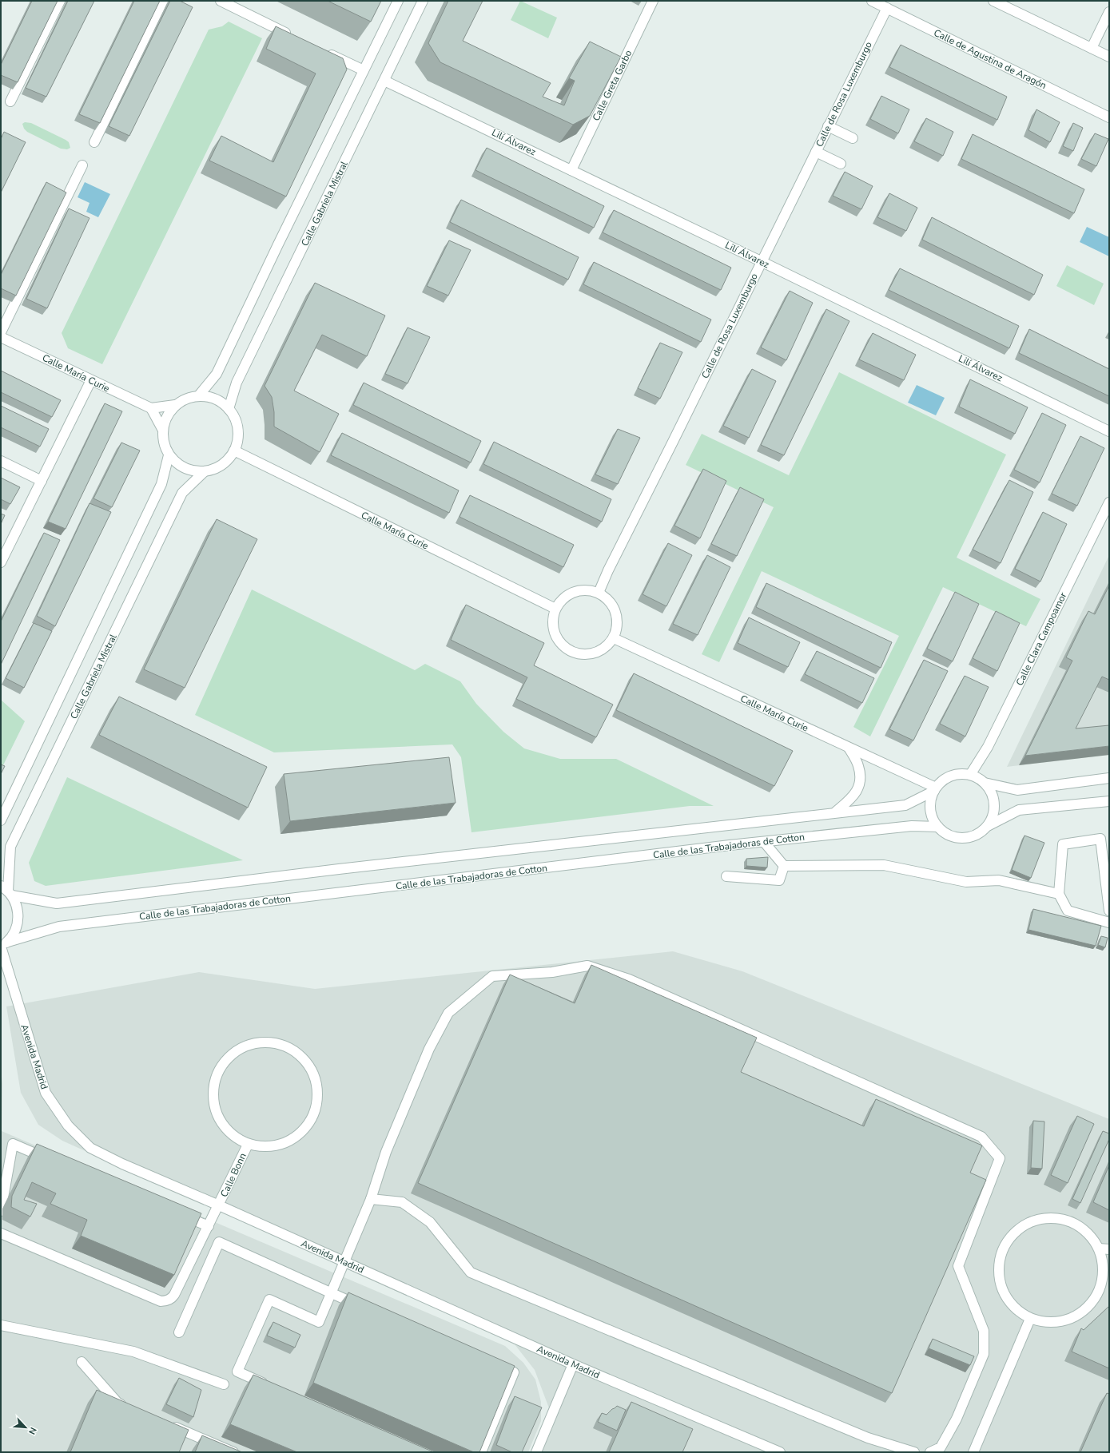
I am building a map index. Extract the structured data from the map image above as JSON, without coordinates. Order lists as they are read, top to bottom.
{
  "streets": {
    "street": [
      "Calle de Agustina de Aragón",
      "Calle Greta Garbo",
      "Calle de Rosa Luxemburgo",
      "Lilí Álvarez",
      "Calle Gabriela Mistral",
      "Calle María Curie",
      "Calle Clara Campoamor",
      "Calle de las Trabajadoras de Cotton",
      "Avenida Madrid",
      "Calle Bonn"
    ]
  },
  "crossings": [
    ["Calle de Agustina de Aragón", "Calle de Rosa Luxemburgo"],
    ["Calle Greta Garbo", "Lilí Álvarez"],
    ["Calle de Rosa Luxemburgo", "Lilí Álvarez"],
    ["Calle de Rosa Luxemburgo", "Calle María Curie"],
    ["Lilí Álvarez", "Calle Gabriela Mistral"],
    ["Calle Gabriela Mistral", "Calle María Curie"],
    ["Calle María Curie", "Calle Clara Campoamor"],
    ["Calle María Curie", "Calle de las Trabajadoras de Cotton"],
    ["Calle Clara Campoamor", "Calle de las Trabajadoras de Cotton"],
    ["Calle de las Trabajadoras de Cotton", "Avenida Madrid"],
    ["Avenida Madrid", "Calle Bonn"]
  ],
  "north": "bottom right"
}
